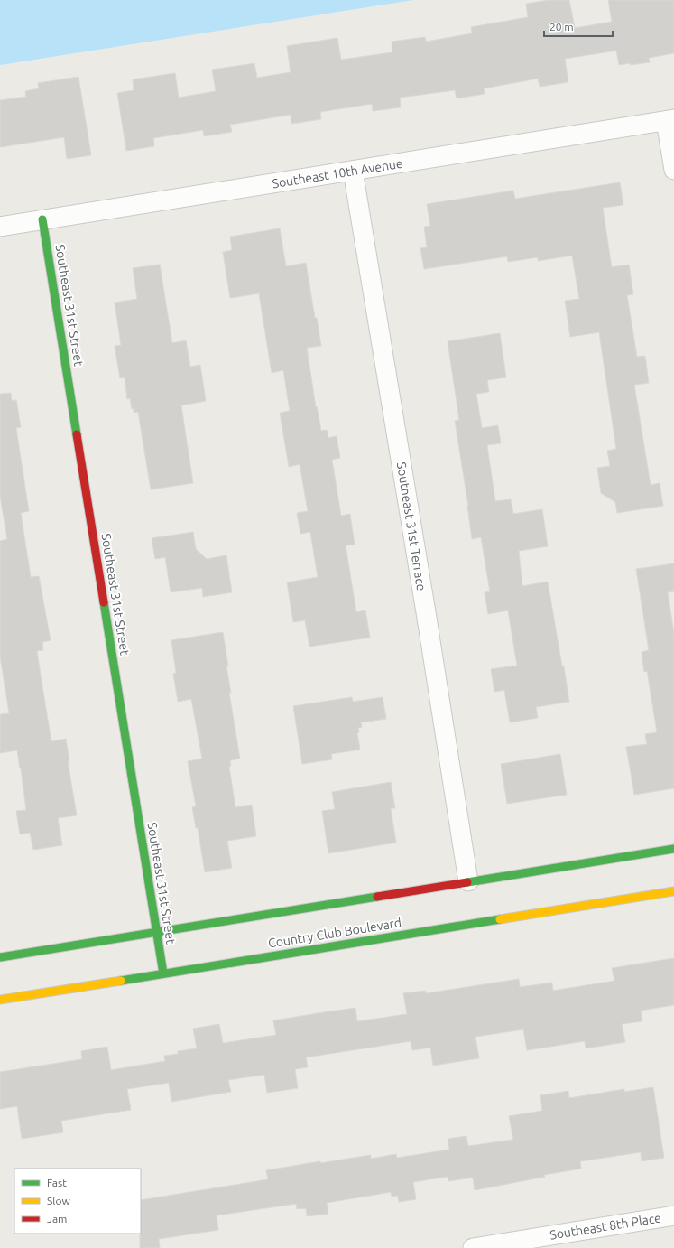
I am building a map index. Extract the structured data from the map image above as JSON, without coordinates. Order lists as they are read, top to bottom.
{
  "streets": {
    "main road": ["Southeast 31st Street", "Country Club Boulevard"],
    "street": ["Southeast 10th Avenue", "Southeast 31st Terrace", "Southeast 8th Place"]
  },
  "crossings": [
    ["Southeast 10th Avenue", "Southeast 31st Street"],
    ["Southeast 10th Avenue", "Southeast 31st Terrace"],
    ["Southeast 31st Street", "Country Club Boulevard"]
  ],
  "legend": ["Fast", "Slow", "Jam"],
  "scale_bar": "20 m"
}
